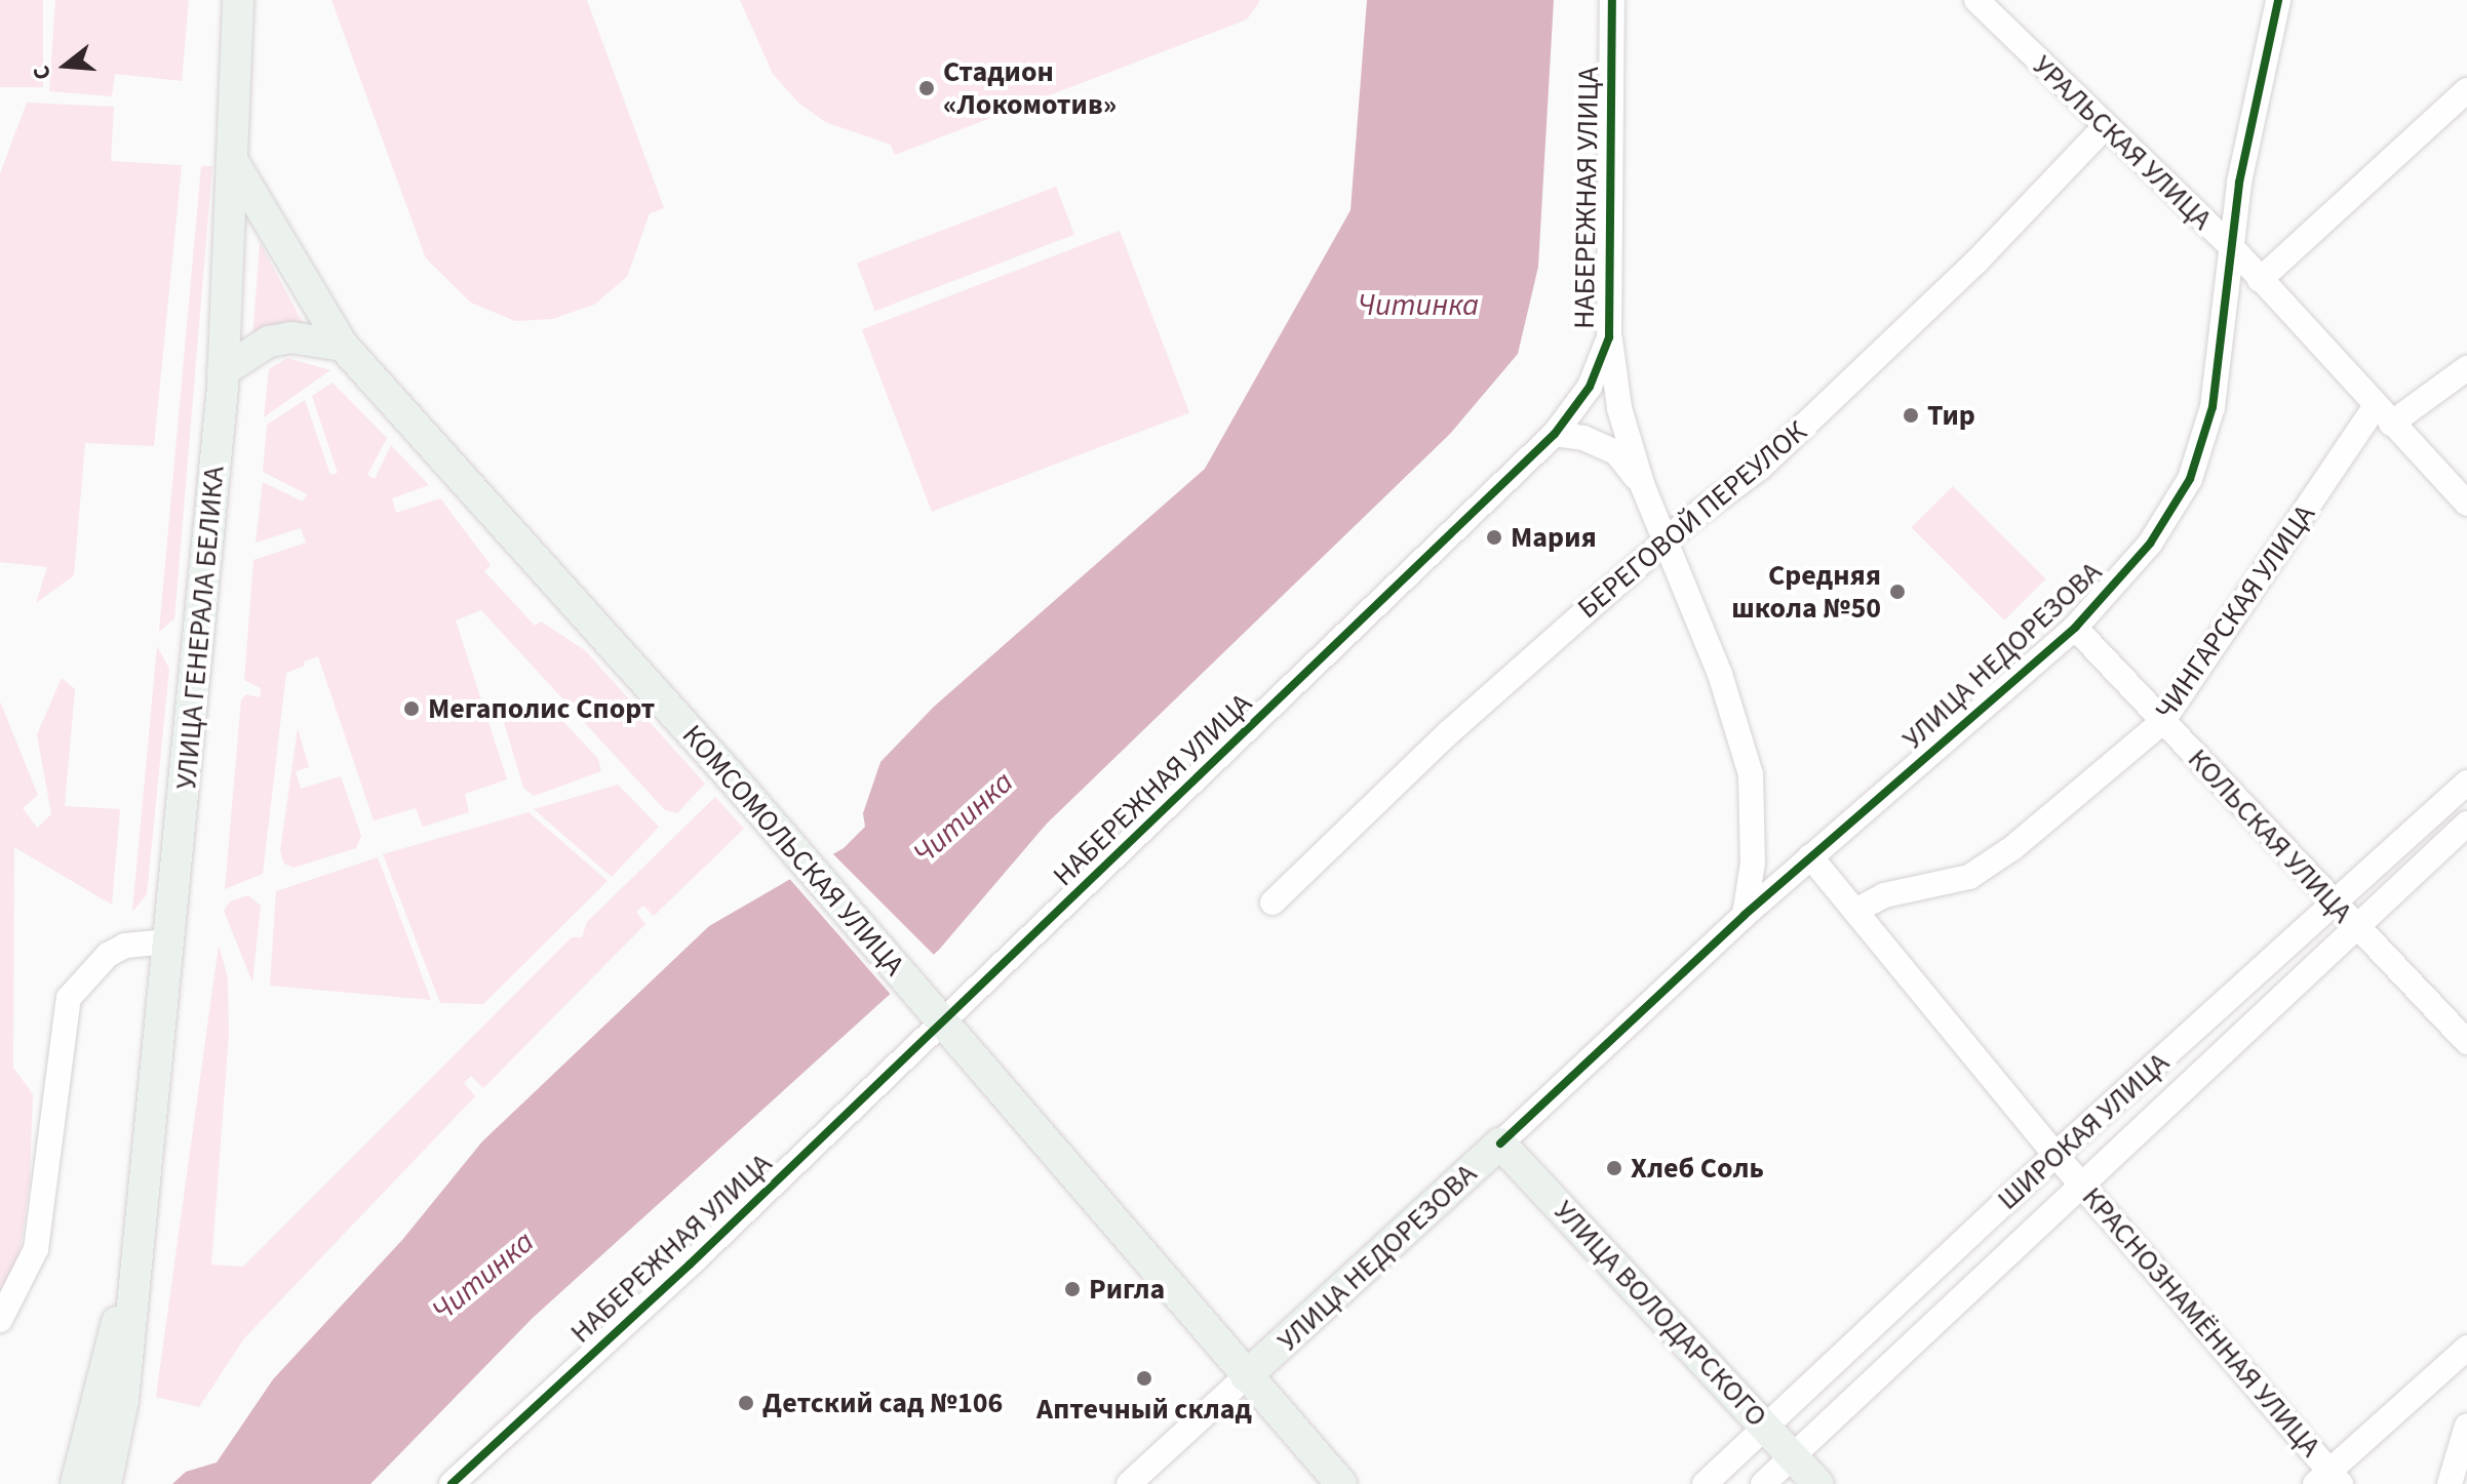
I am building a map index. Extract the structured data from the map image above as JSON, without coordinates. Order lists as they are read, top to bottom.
{
  "streets": {
    "main road": [
      "УЛИЦА ГЕНЕРАЛА БЕЛИКА",
      "УЛИЦА НЕДОРЕЗОВА",
      "КОМСОМОЛЬСКАЯ УЛИЦА",
      "УЛИЦА ВОЛОДАРСКОГО"
    ],
    "street": [
      "УРАЛЬСКАЯ УЛИЦА",
      "НАБЕРЕЖНАЯ УЛИЦА",
      "БЕРЕГОВОЙ ПЕРЕУЛОК",
      "ЧИНГАРСКАЯ УЛИЦА",
      "КОЛЬСКАЯ УЛИЦА",
      "ШИРОКАЯ УЛИЦА",
      "КРАСНОЗНАМЁННАЯ УЛИЦА"
    ]
  },
  "crossings": [
    ["УРАЛЬСКАЯ УЛИЦА", "БЕРЕГОВОЙ ПЕРЕУЛОК"],
    ["УРАЛЬСКАЯ УЛИЦА", "ЧИНГАРСКАЯ УЛИЦА"],
    ["УРАЛЬСКАЯ УЛИЦА", "УЛИЦА НЕДОРЕЗОВА"],
    ["НАБЕРЕЖНАЯ УЛИЦА", "КОМСОМОЛЬСКАЯ УЛИЦА"],
    ["ЧИНГАРСКАЯ УЛИЦА", "КОЛЬСКАЯ УЛИЦА"],
    ["ЧИНГАРСКАЯ УЛИЦА", "КРАСНОЗНАМЁННАЯ УЛИЦА"],
    ["УЛИЦА ГЕНЕРАЛА БЕЛИКА", "КОМСОМОЛЬСКАЯ УЛИЦА"],
    ["УЛИЦА НЕДОРЕЗОВА", "КОЛЬСКАЯ УЛИЦА"],
    ["УЛИЦА НЕДОРЕЗОВА", "КОМСОМОЛЬСКАЯ УЛИЦА"],
    ["УЛИЦА НЕДОРЕЗОВА", "УЛИЦА ВОЛОДАРСКОГО"],
    ["УЛИЦА НЕДОРЕЗОВА", "КРАСНОЗНАМЁННАЯ УЛИЦА"],
    ["КОЛЬСКАЯ УЛИЦА", "ШИРОКАЯ УЛИЦА"],
    ["ШИРОКАЯ УЛИЦА", "УЛИЦА ВОЛОДАРСКОГО"],
    ["ШИРОКАЯ УЛИЦА", "КРАСНОЗНАМЁННАЯ УЛИЦА"]
  ],
  "water": ["Читинка"],
  "places": [
    "Стадион «Локомотив»",
    "Тир",
    "Мария",
    "Средняя школа №50",
    "Мегаполис Спорт",
    "Хлеб Соль",
    "Ригла",
    "Аптечный склад",
    "Детский сад №106"
  ],
  "north": "left"
}
